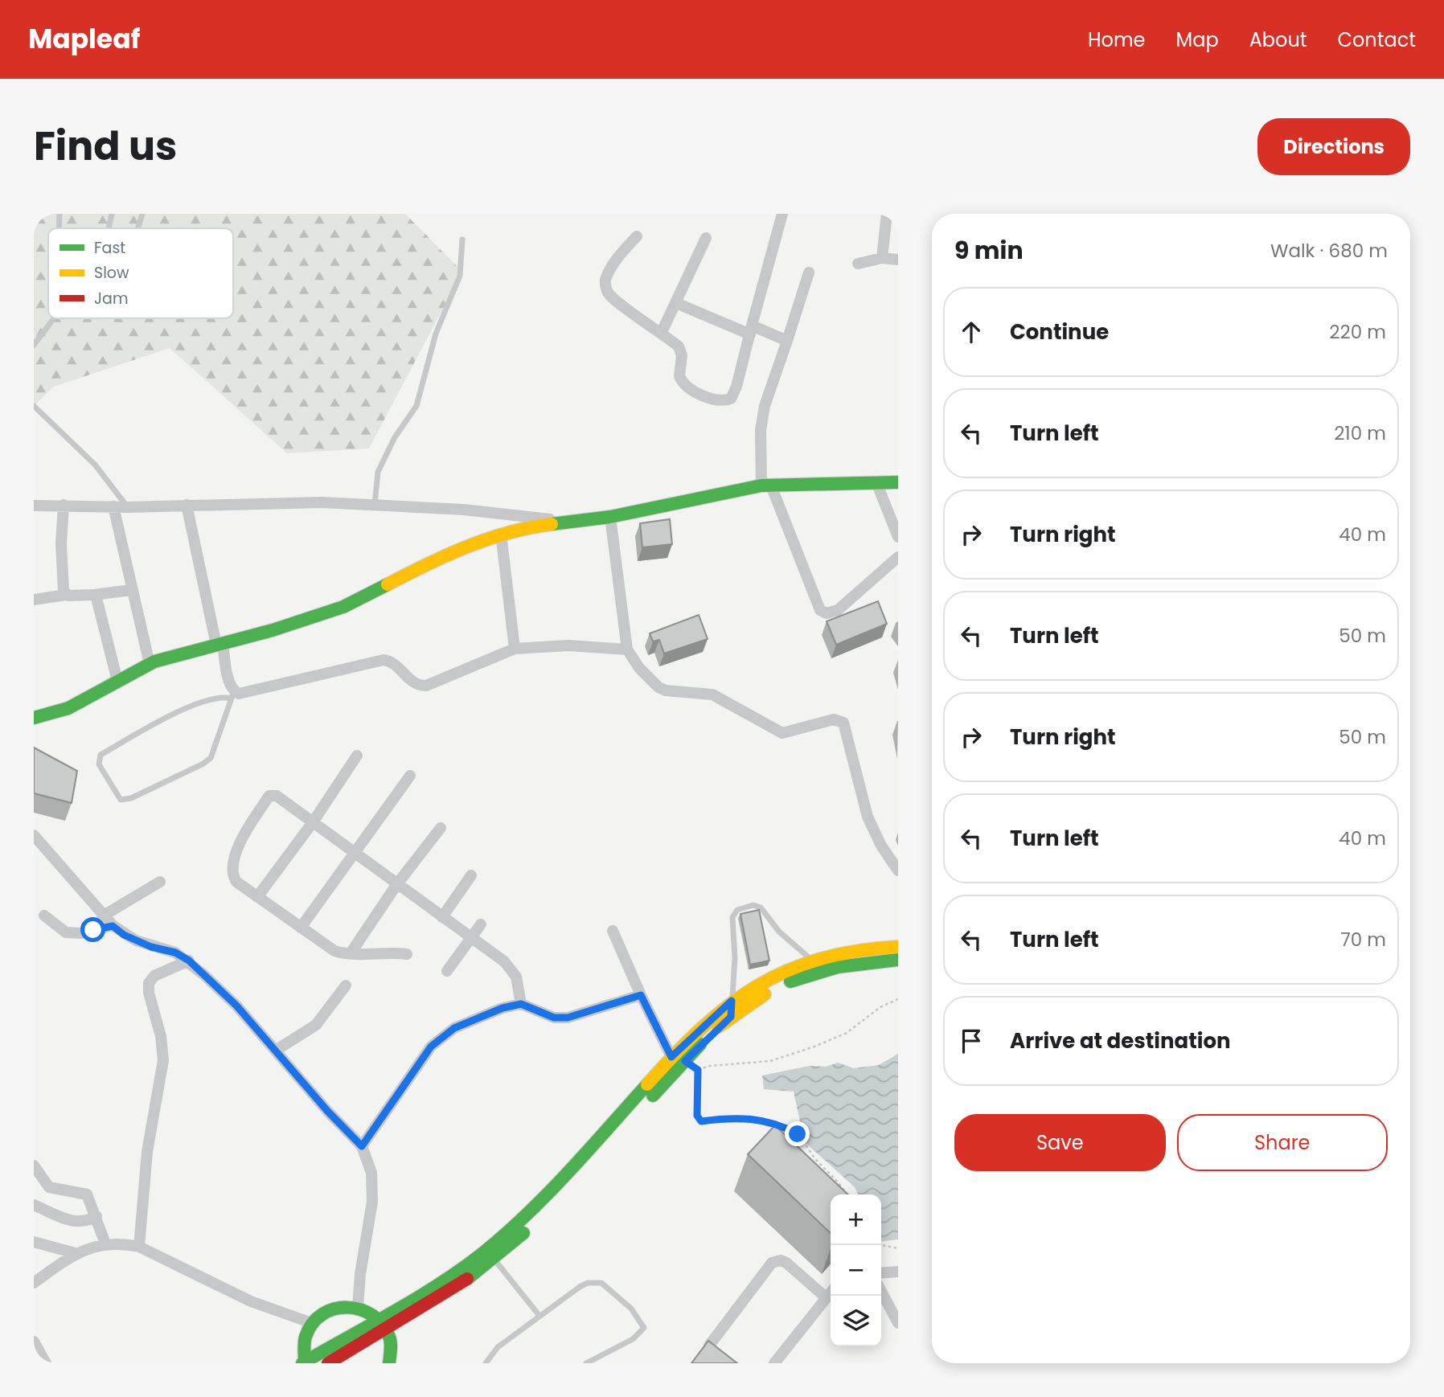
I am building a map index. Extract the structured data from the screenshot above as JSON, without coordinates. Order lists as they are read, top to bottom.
{
  "legend": ["Fast", "Slow", "Jam"],
  "page": {
    "header": "Mapleaf",
    "nav": [
      "Home",
      "Map",
      "About",
      "Contact"
    ],
    "title": "Find us",
    "buttons": [
      "Directions",
      ["Save", "Share"]
    ],
    "heading": ["9 min", "Walk · 680 m"],
    "list": [
      ["Continue", "220 m"],
      ["Turn left", "210 m"],
      ["Turn right", "40 m"],
      ["Turn left", "50 m"],
      ["Turn right", "50 m"],
      ["Turn left", "40 m"],
      ["Turn left", "70 m"],
      "Arrive at destination"
    ],
    "map_buttons": ["+", "−"]
  }
}
